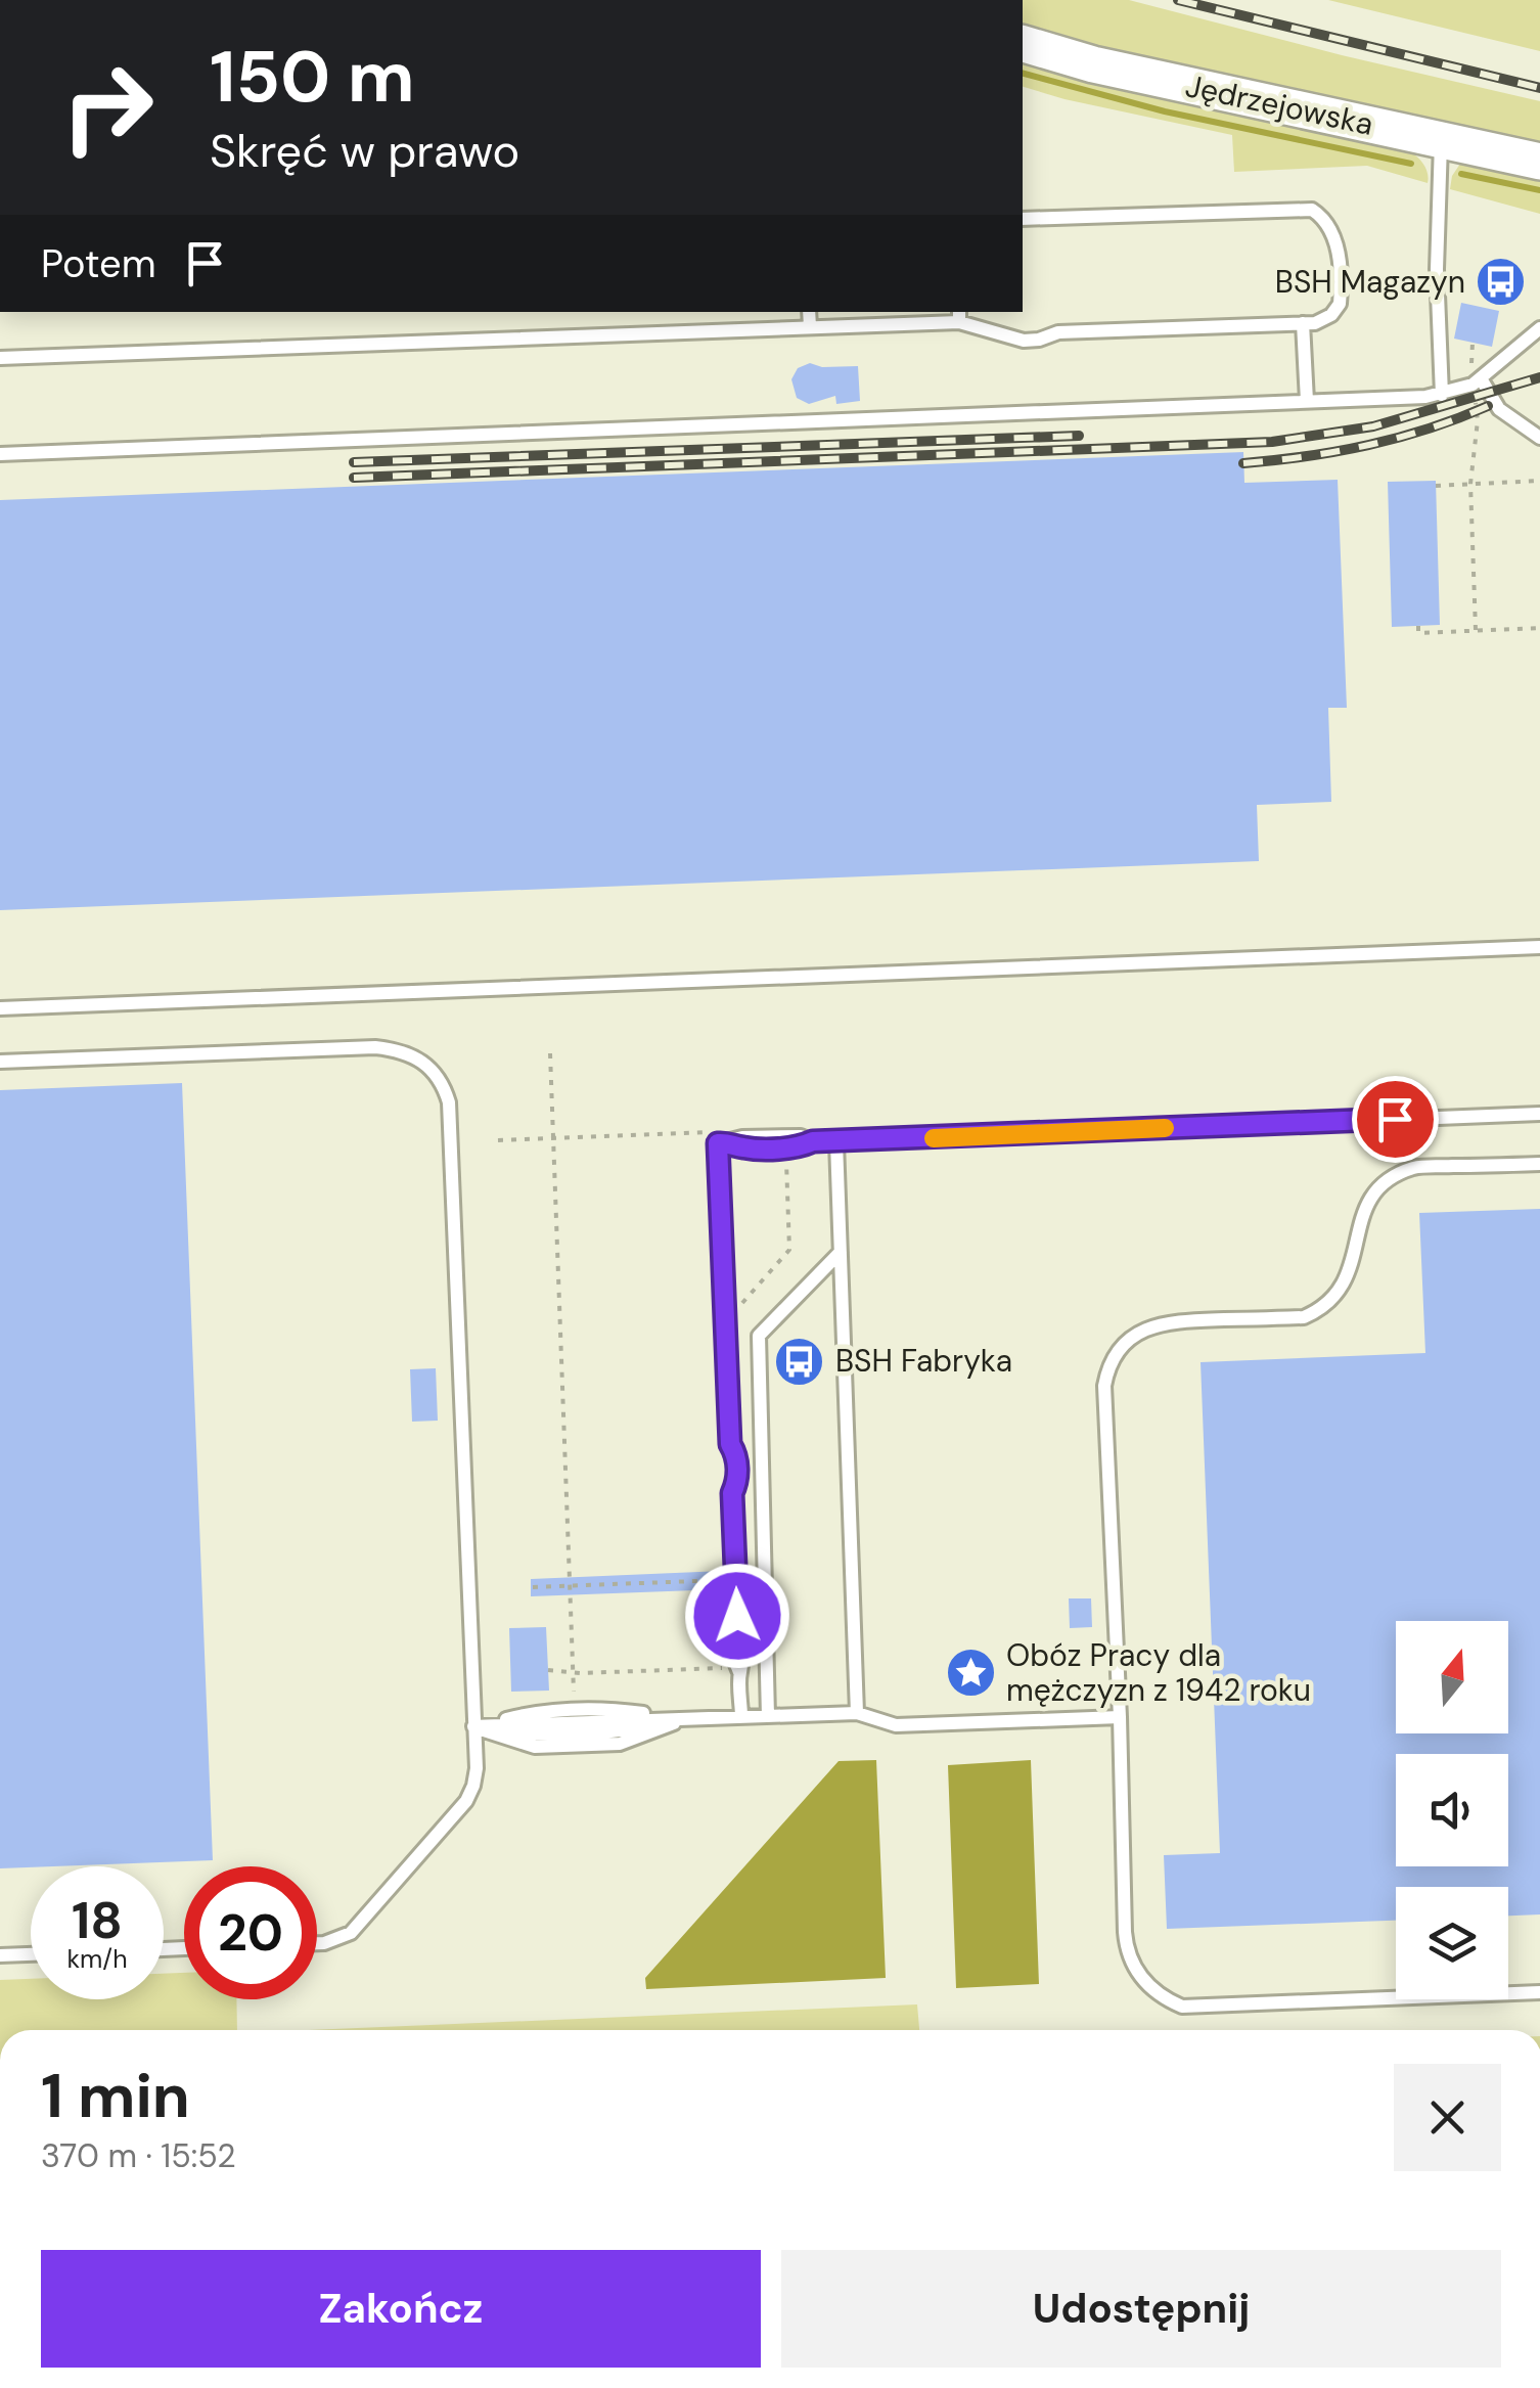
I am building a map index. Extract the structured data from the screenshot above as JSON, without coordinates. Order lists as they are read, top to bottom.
{
  "streets": {
    "street": ["Jędrzejowska"]
  },
  "places": {
    "bus stop": ["BSH Magazyn", "BSH Fabryka"],
    "place": ["Obóz Pracy dla mężczyzn z 1942 roku"]
  },
  "north": "top",
  "page": {
    "turn": ["150 m", "Skręć w prawo"],
    "then": "Potem",
    "speed": "18 km/h",
    "limit": "20",
    "heading": ["1 min", "370 m · 15:52"],
    "buttons": ["Zakończ", "Udostępnij"]
  }
}
